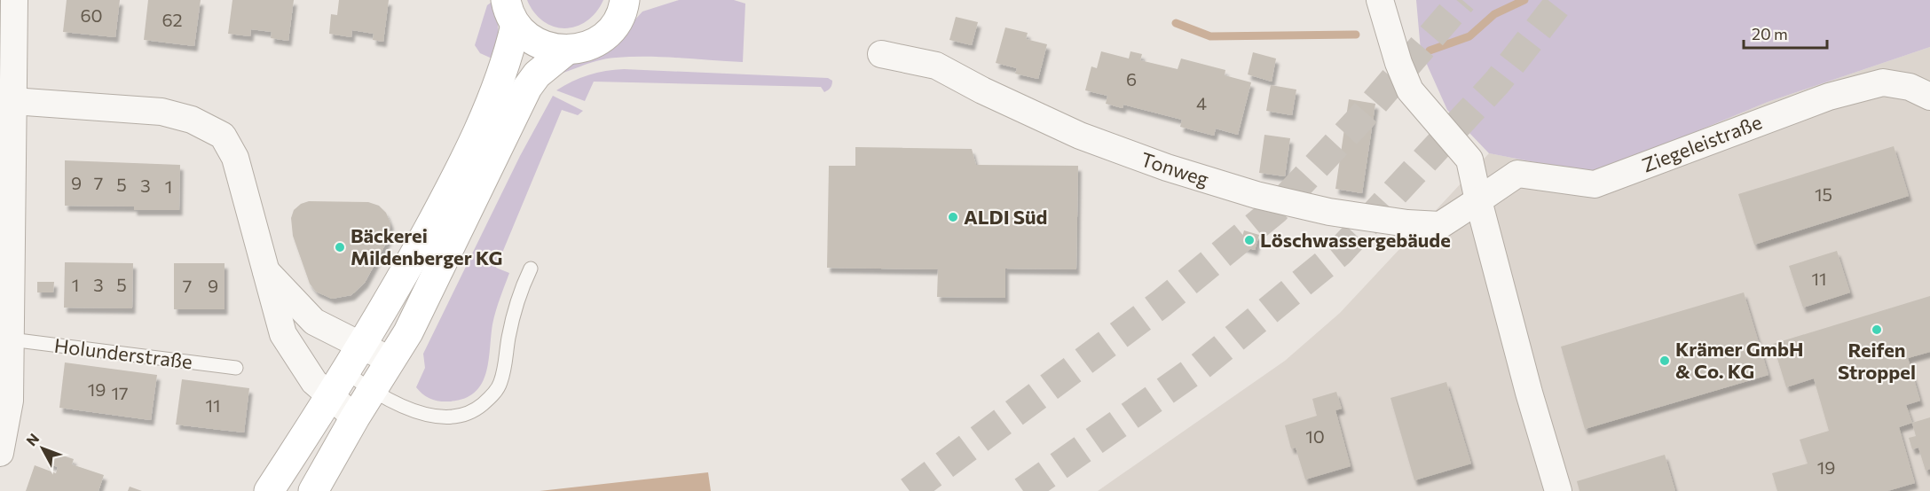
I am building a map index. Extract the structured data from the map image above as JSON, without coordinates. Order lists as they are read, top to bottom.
{
  "streets": {
    "street": ["Ziegeleistraße", "Tonweg"],
    "lane": ["Holunderstraße"]
  },
  "crossings": [
    ["Ziegeleistraße", "Tonweg"]
  ],
  "places": [
    "ALDI Süd",
    "Löschwassergebäude",
    "Bäckerei Mildenberger KG",
    "Reifen Stroppel",
    "Krämer GmbH & Co. KG"
  ],
  "house_numbers": [
    "60",
    "62",
    "6",
    "4",
    "9",
    "7",
    "5",
    "3",
    "1",
    "15",
    "11",
    "1",
    "3",
    "5",
    "7",
    "9",
    "19",
    "17",
    "11",
    "10",
    "19"
  ],
  "scale_bar": "20 m",
  "north": "top left"
}
